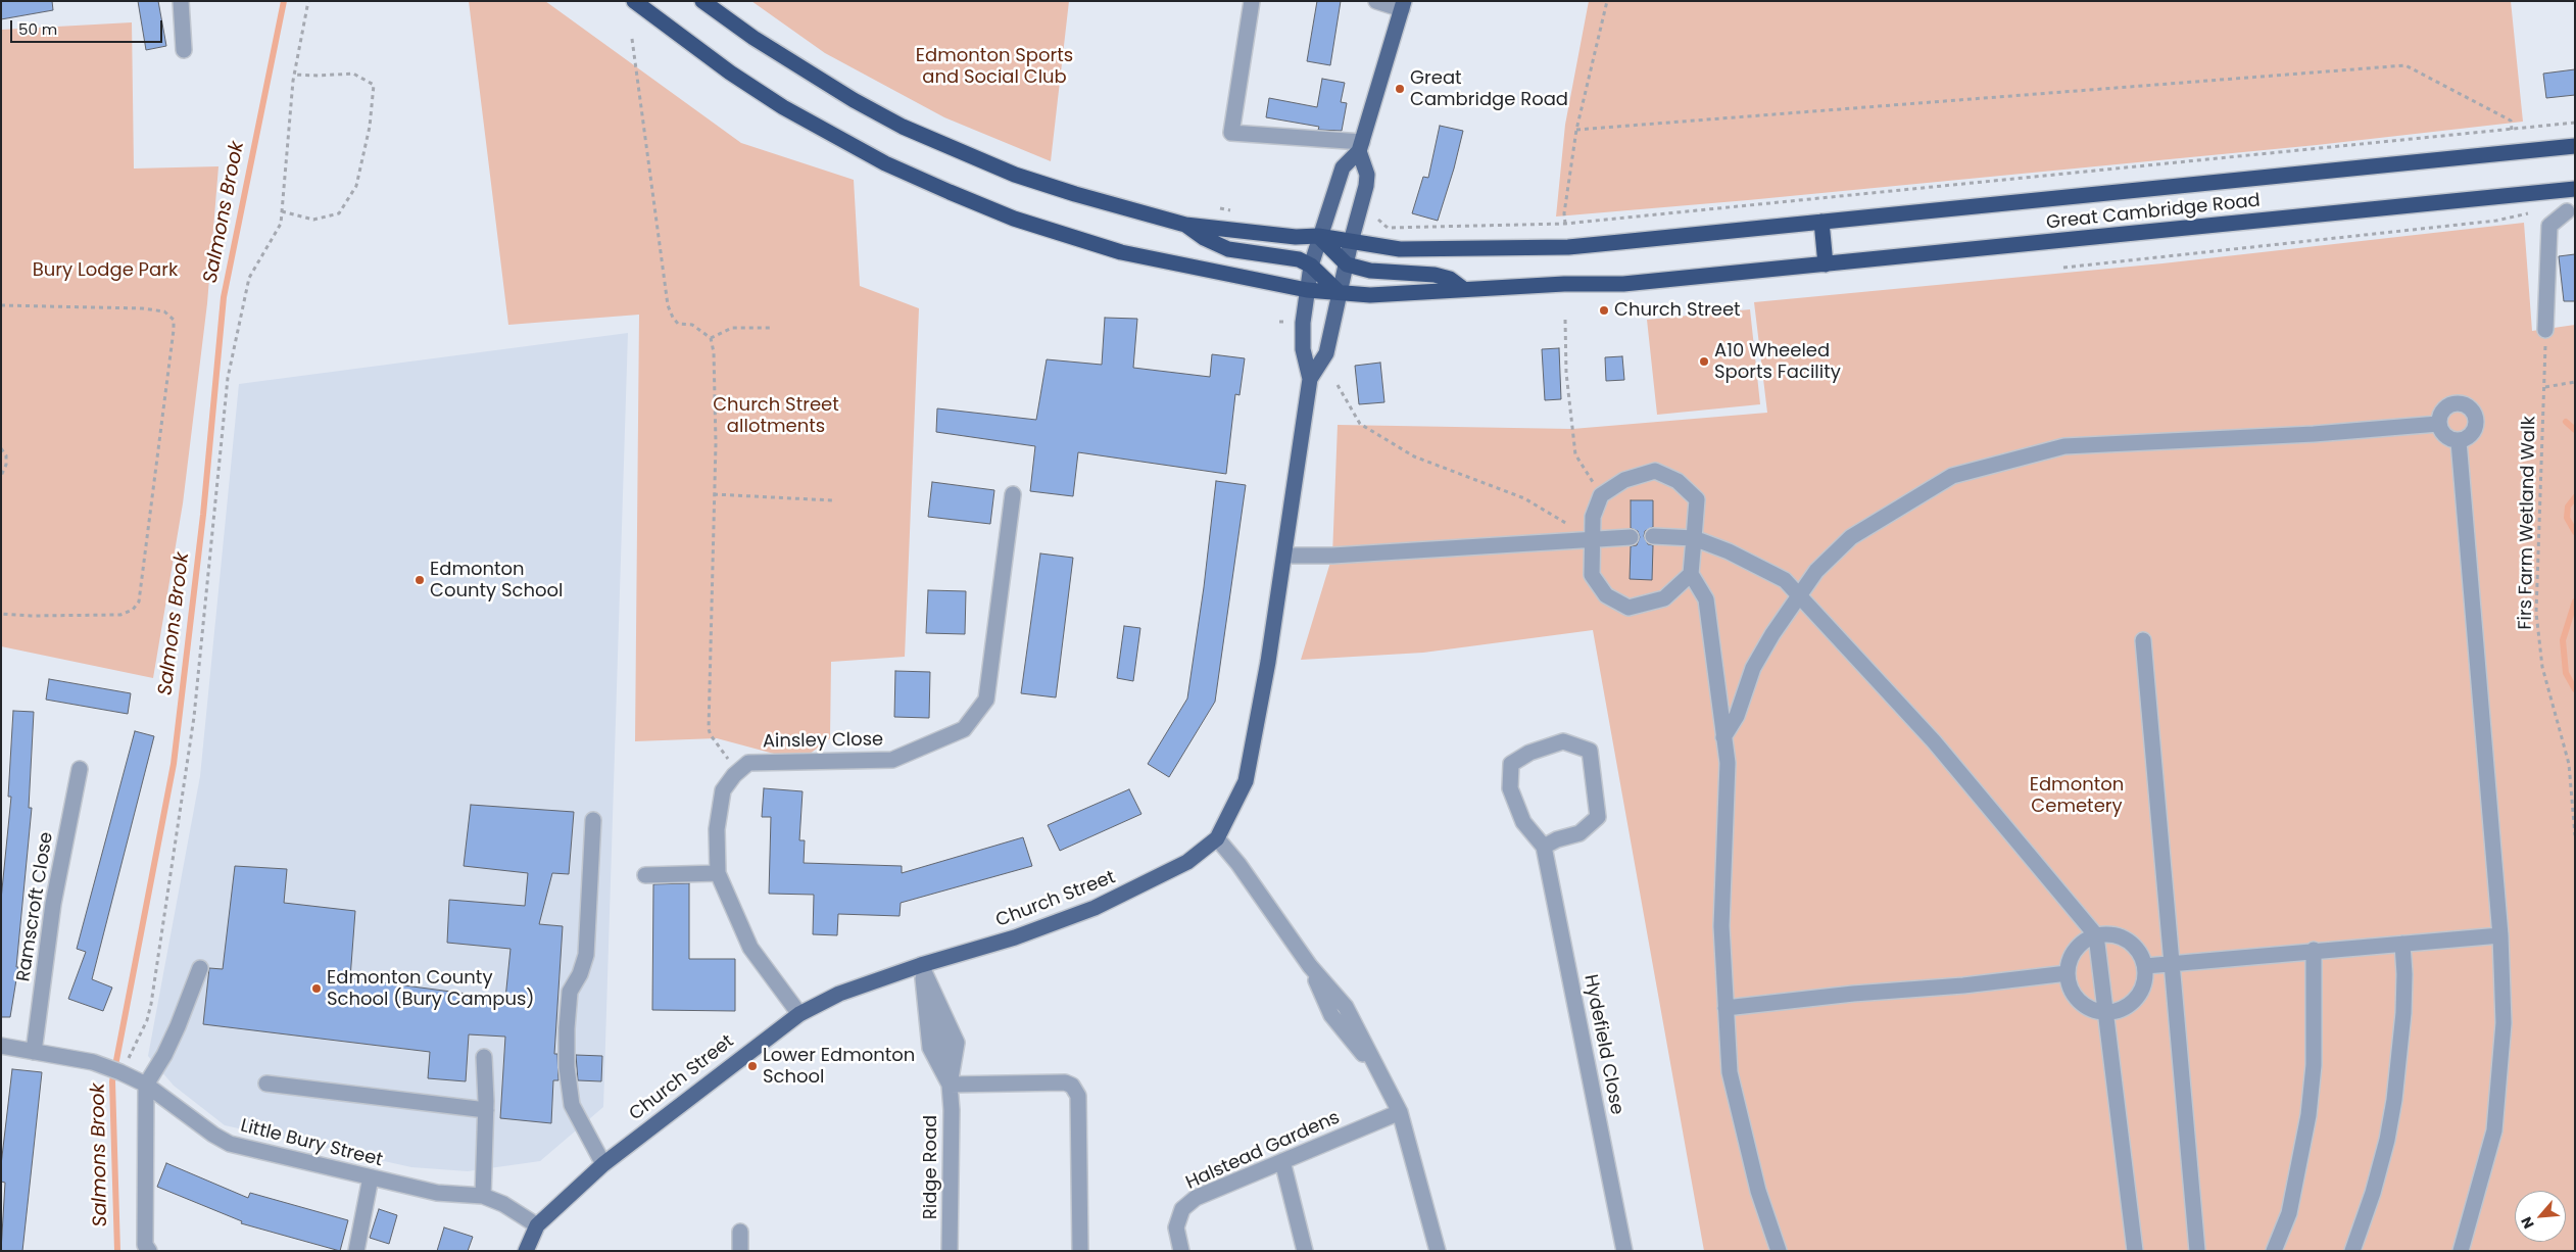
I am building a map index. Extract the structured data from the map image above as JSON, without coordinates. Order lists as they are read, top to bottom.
{
  "streets": {
    "highway": ["Great Cambridge Road"],
    "main road": ["Church Street"],
    "street": [
      "Ainsley Close",
      "Ramscroft Close",
      "Hydefield Close",
      "Little Bury Street",
      "Halstead Gardens",
      "Ridge Road"
    ],
    "path": ["Firs Farm Wetland Walk"]
  },
  "crossings": [
    ["Great Cambridge Road", "Church Street"],
    ["Church Street", "Little Bury Street"],
    ["Church Street", "Ridge Road"],
    ["Ramscroft Close", "Little Bury Street"]
  ],
  "water": ["Salmons Brook"],
  "parks": [
    "Edmonton Sports and Social Club",
    "Bury Lodge Park",
    "Church Street allotments",
    "Edmonton Cemetery"
  ],
  "places": [
    "Great Cambridge Road",
    "Church Street",
    "A10 Wheeled Sports Facility",
    "Edmonton County School",
    "Edmonton County School (Bury Campus)",
    "Lower Edmonton School"
  ],
  "scale_bar": "50 m",
  "north": "bottom left"
}
